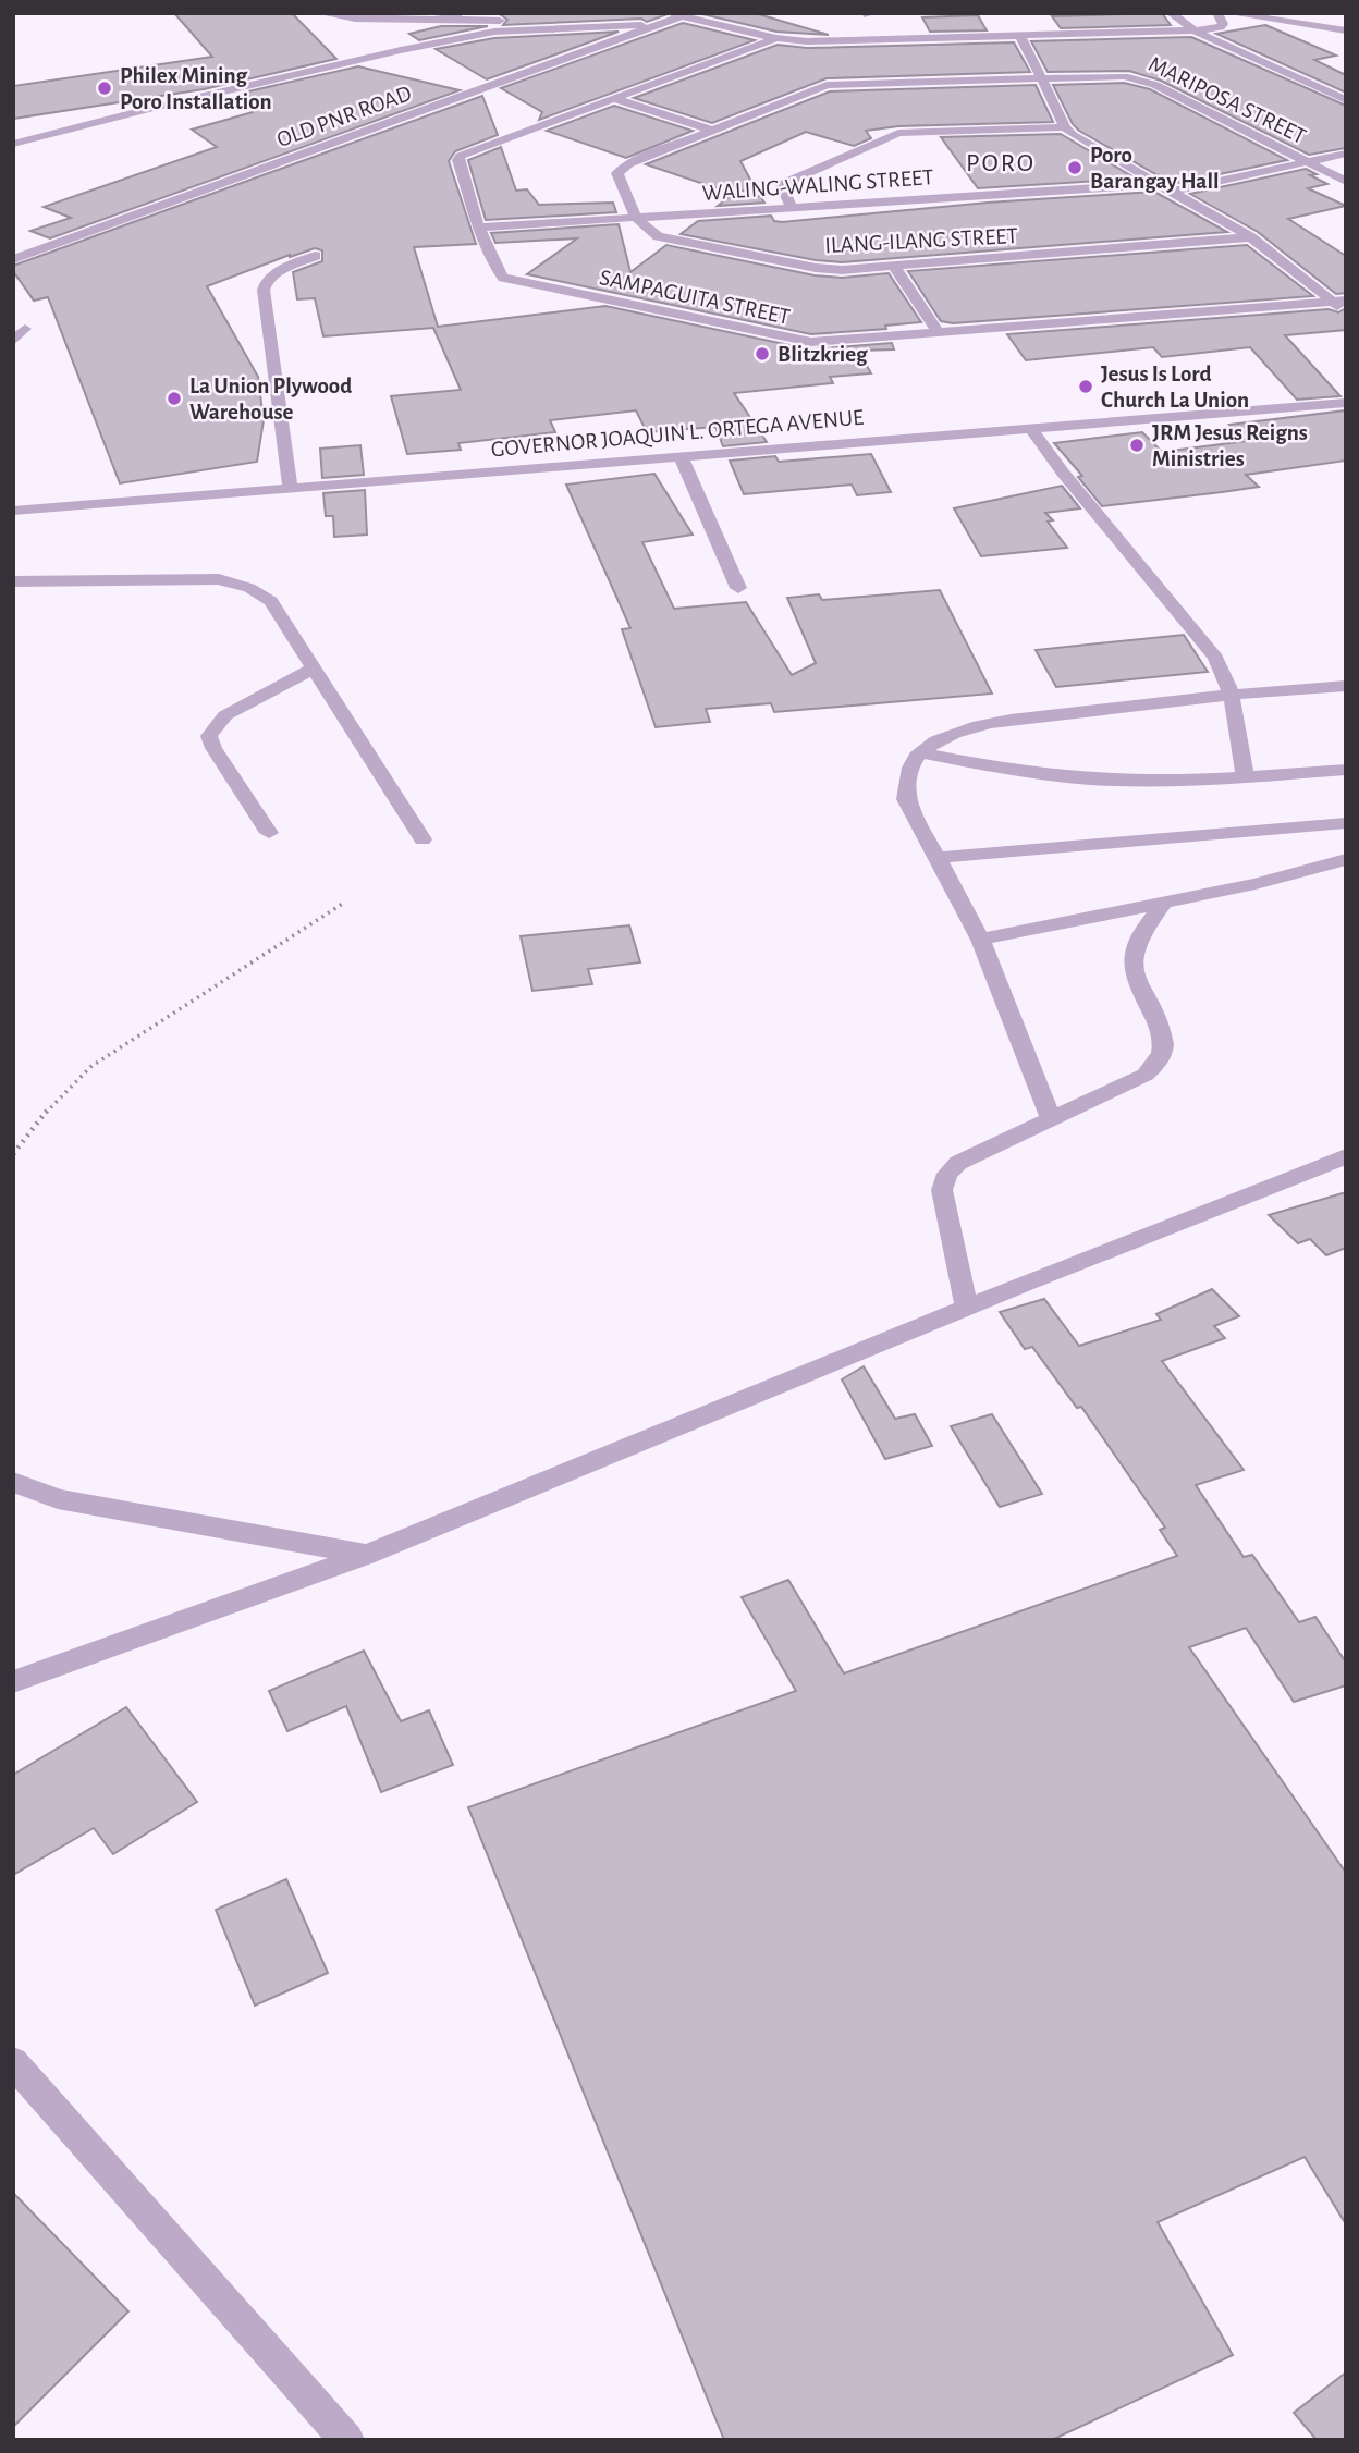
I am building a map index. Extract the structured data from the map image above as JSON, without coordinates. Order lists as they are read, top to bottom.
{
  "streets": {
    "street": [
      "MARIPOSA STREET",
      "OLD PNR ROAD",
      "WALING-WALING STREET",
      "ILANG-ILANG STREET",
      "SAMPAGUITA STREET",
      "GOVERNOR JOAQUIN L. ORTEGA AVENUE"
    ]
  },
  "crossings": [
    ["WALING-WALING STREET", "ILANG-ILANG STREET"],
    ["WALING-WALING STREET", "SAMPAGUITA STREET"]
  ],
  "districts": ["PORO"],
  "places": [
    "Philex Mining Poro Installation",
    "Poro Barangay Hall",
    "Blitzkrieg",
    "Jesus Is Lord Church La Union",
    "La Union Plywood Warehouse",
    "JRM Jesus Reigns Ministries"
  ]
}
